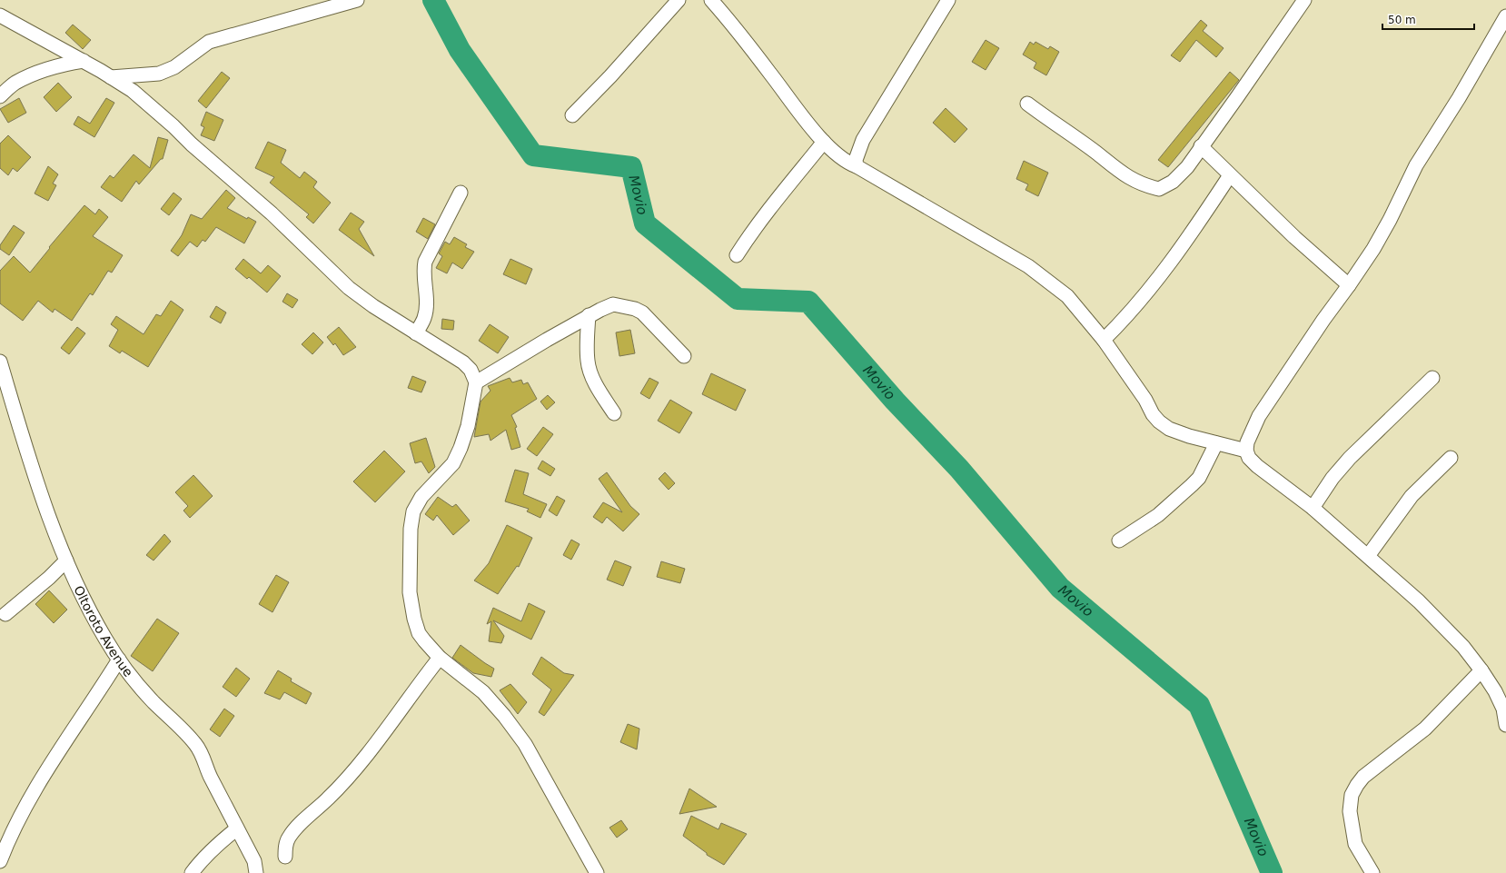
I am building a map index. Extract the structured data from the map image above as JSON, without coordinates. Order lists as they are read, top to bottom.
{
  "streets": {
    "street": ["Oltoroto Avenue"]
  },
  "water": ["Movio"],
  "scale_bar": "50 m"
}
